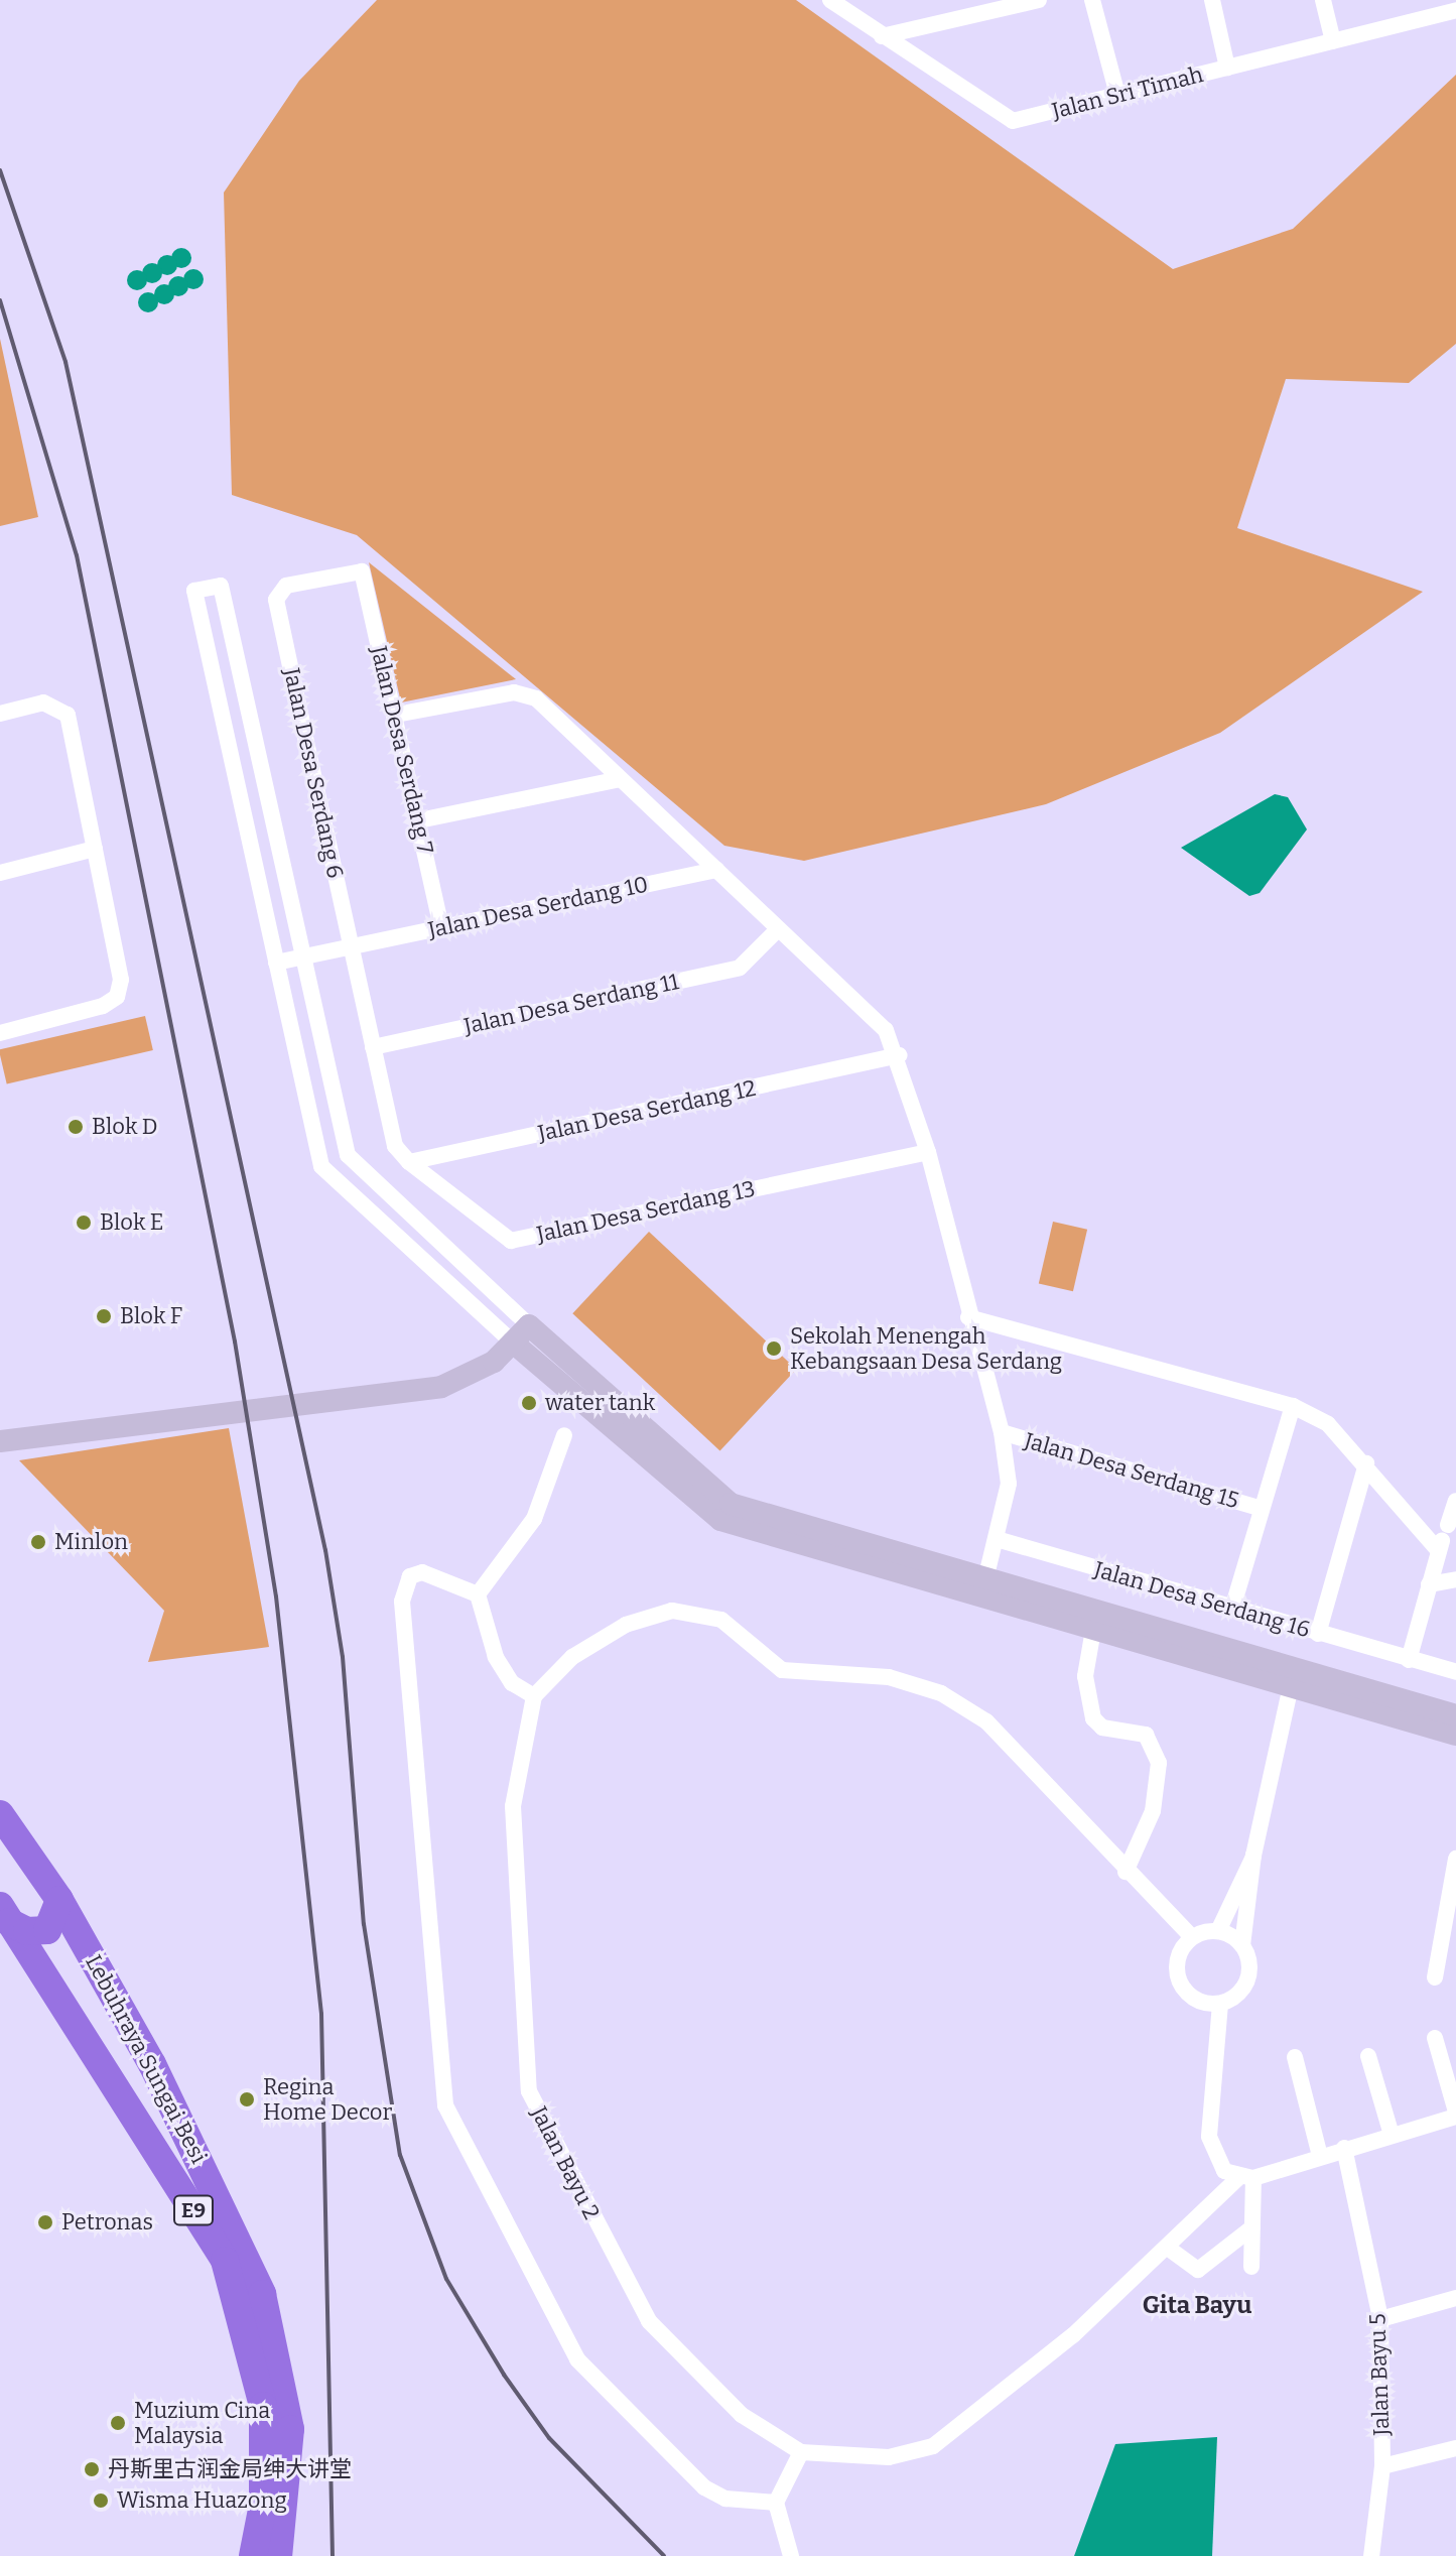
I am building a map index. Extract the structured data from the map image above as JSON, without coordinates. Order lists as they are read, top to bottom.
{
  "streets": {
    "highway": ["Lebuhraya Sungai Besi", "E9"],
    "street": [
      "Jalan Sri Timah",
      "Jalan Desa Serdang 7",
      "Jalan Desa Serdang 6",
      "Jalan Desa Serdang 10",
      "Jalan Desa Serdang 11",
      "Jalan Desa Serdang 12",
      "Jalan Desa Serdang 13",
      "Jalan Desa Serdang 15",
      "Jalan Desa Serdang 16",
      "Jalan Bayu 2",
      "Jalan Bayu 5"
    ]
  },
  "crossings": [
    ["Jalan Desa Serdang 7", "Jalan Desa Serdang 6"],
    ["Jalan Desa Serdang 7", "Jalan Desa Serdang 10"],
    ["Jalan Desa Serdang 6", "Jalan Desa Serdang 10"],
    ["Jalan Desa Serdang 6", "Jalan Desa Serdang 11"],
    ["Jalan Desa Serdang 6", "Jalan Desa Serdang 13"],
    ["Jalan Desa Serdang 12", "Jalan Desa Serdang 13"]
  ],
  "districts": ["Gita Bayu"],
  "places": [
    "Blok D",
    "Blok E",
    "Blok F",
    "Sekolah Menengah Kebangsaan Desa Serdang",
    "water tank",
    "Minlon",
    "Regina Home Decor",
    "Petronas",
    "Muzium Cina Malaysia",
    "丹斯里古润金局绅大讲堂",
    "Wisma Huazong"
  ]
}
